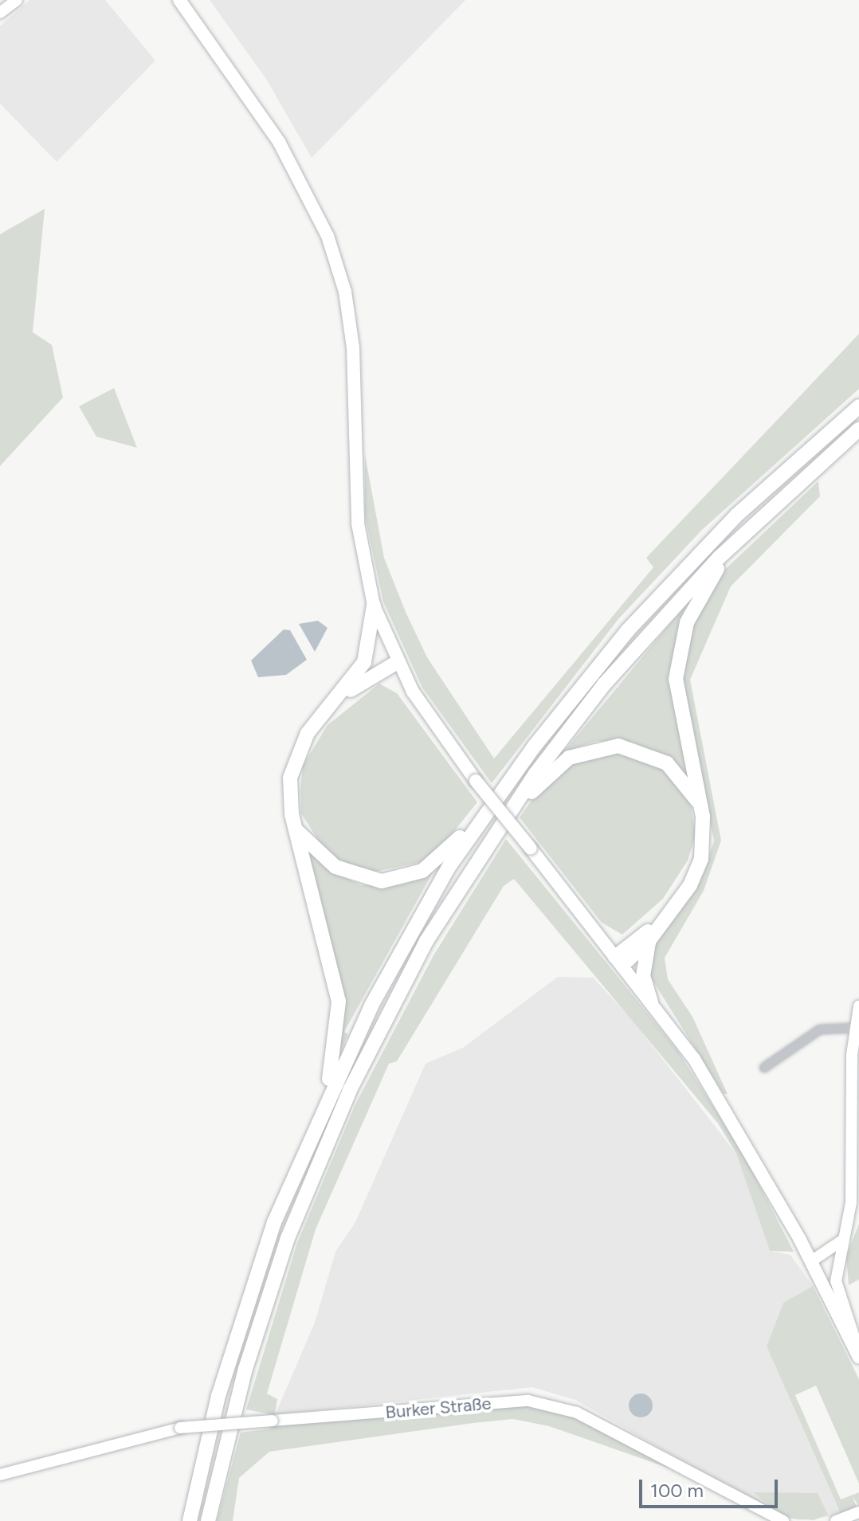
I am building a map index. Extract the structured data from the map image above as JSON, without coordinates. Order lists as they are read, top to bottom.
{
  "streets": {
    "street": ["Burker Straße"]
  },
  "scale_bar": "100 m"
}
